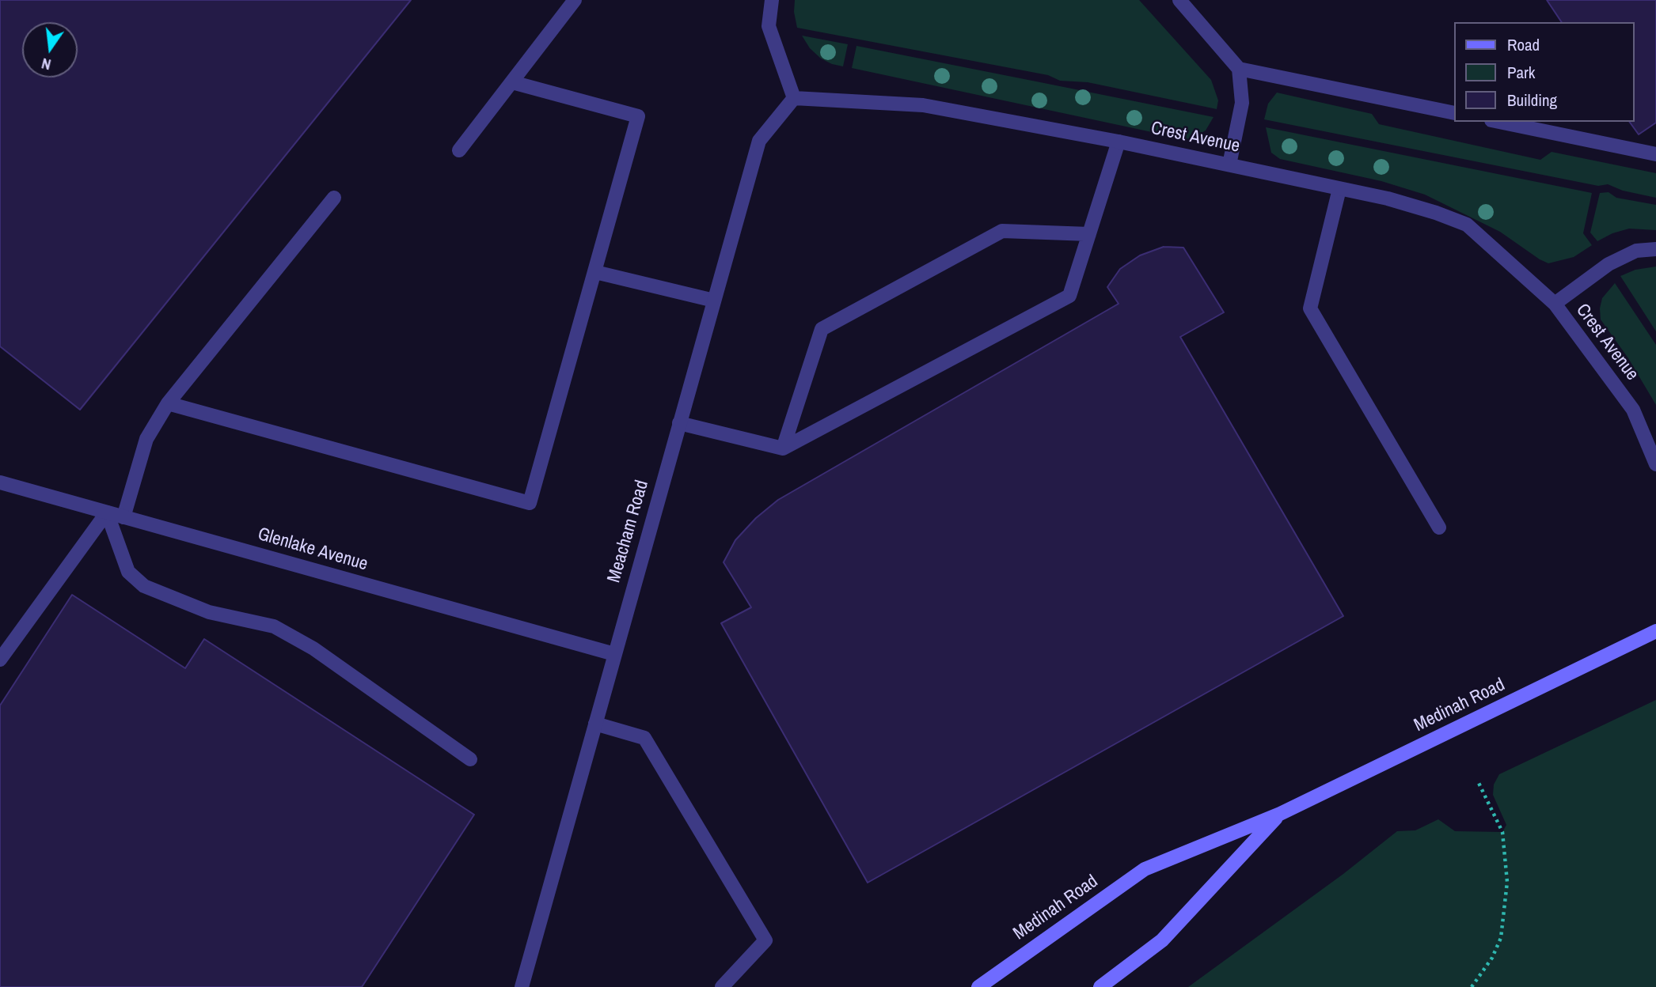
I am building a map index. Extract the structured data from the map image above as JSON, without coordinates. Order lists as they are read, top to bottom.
{
  "streets": {
    "main road": ["Medinah Road"],
    "street": ["Crest Avenue", "Meacham Road", "Glenlake Avenue"]
  },
  "crossings": [
    ["Crest Avenue", "Meacham Road"],
    ["Meacham Road", "Glenlake Avenue"]
  ],
  "legend": ["Road", "Park", "Building"],
  "north": "bottom"
}
